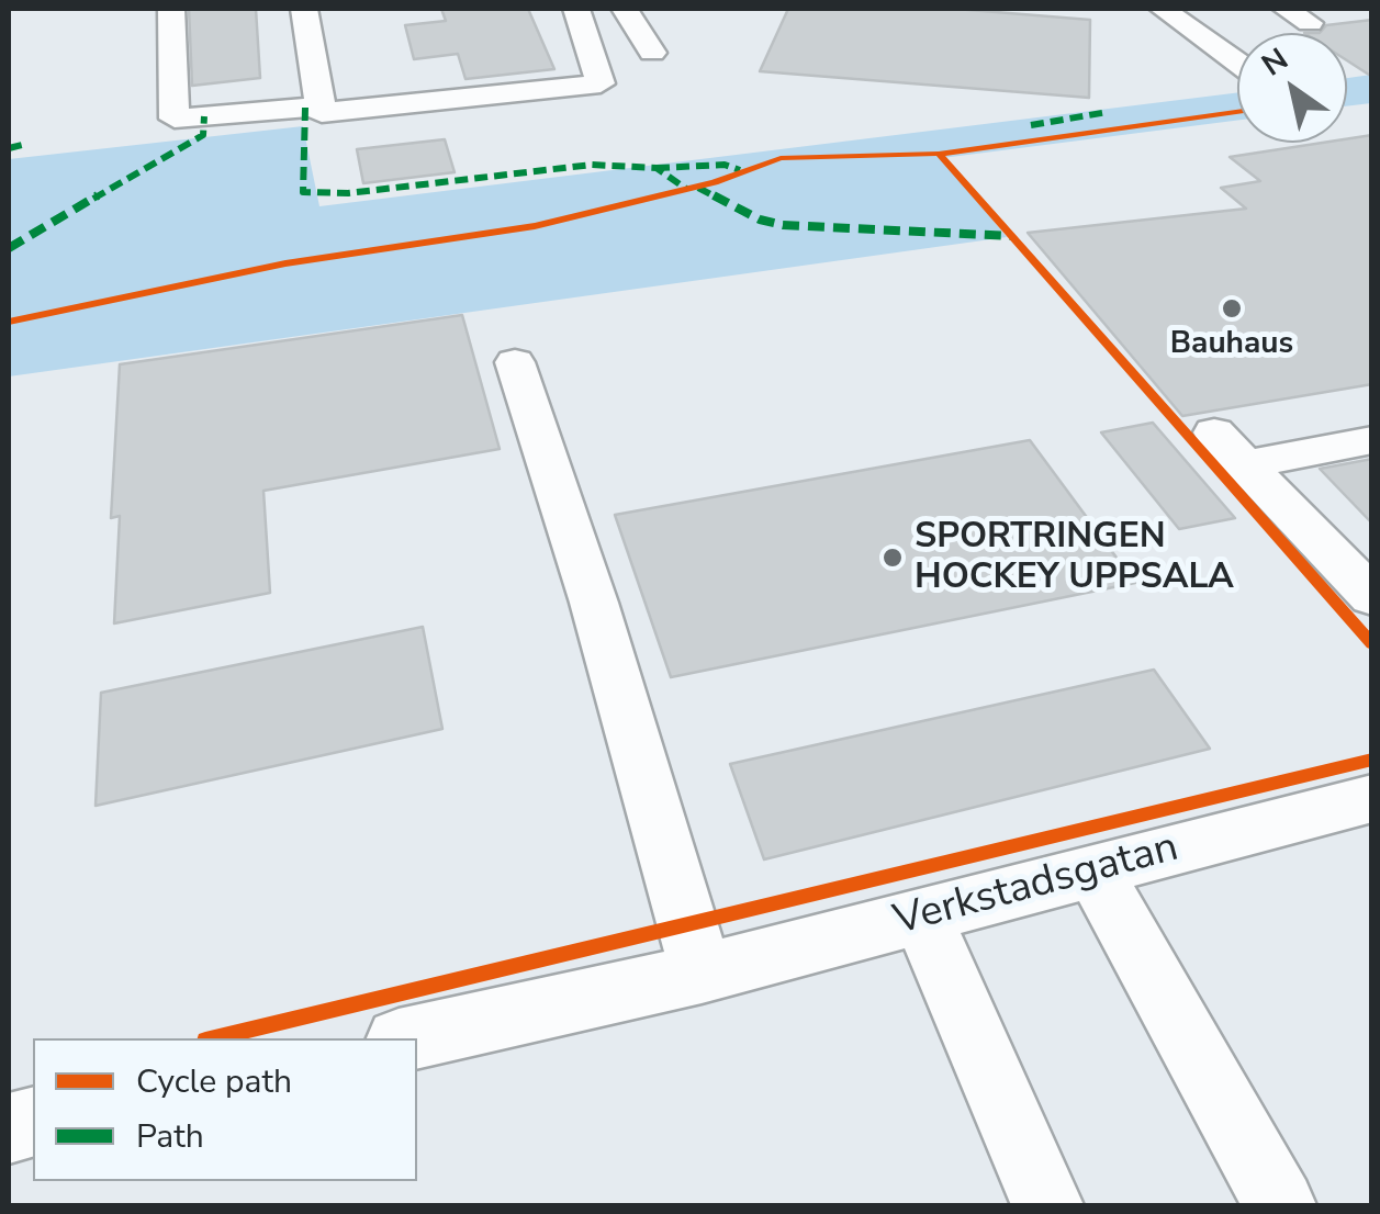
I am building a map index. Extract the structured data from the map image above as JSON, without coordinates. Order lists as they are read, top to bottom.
{
  "streets": {
    "street": ["Verkstadsgatan"]
  },
  "places": ["Bauhaus", "SPORTRINGEN HOCKEY UPPSALA"],
  "legend": ["Cycle path", "Path"],
  "north": "top left"
}
